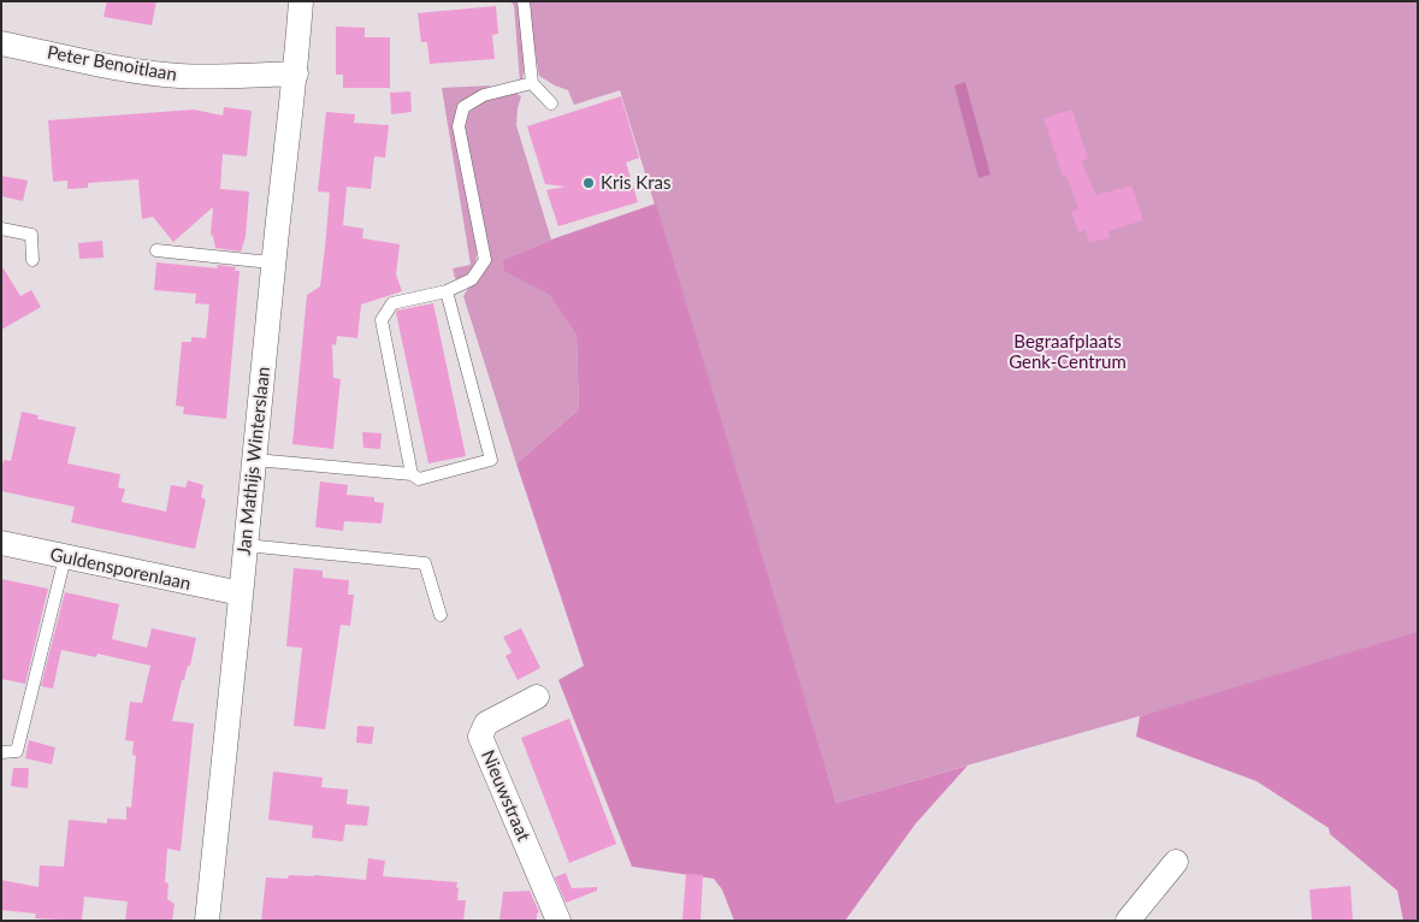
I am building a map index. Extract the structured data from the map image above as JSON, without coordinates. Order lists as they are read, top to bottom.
{
  "streets": {
    "street": [
      "Peter Benoitlaan",
      "Jan Mathijs Winterslaan",
      "Guldensporenlaan",
      "Nieuwstraat"
    ]
  },
  "crossings": [
    ["Peter Benoitlaan", "Jan Mathijs Winterslaan"],
    ["Jan Mathijs Winterslaan", "Guldensporenlaan"]
  ],
  "parks": ["Begraafplaats Genk-Centrum"],
  "places": ["Kris Kras"]
}
